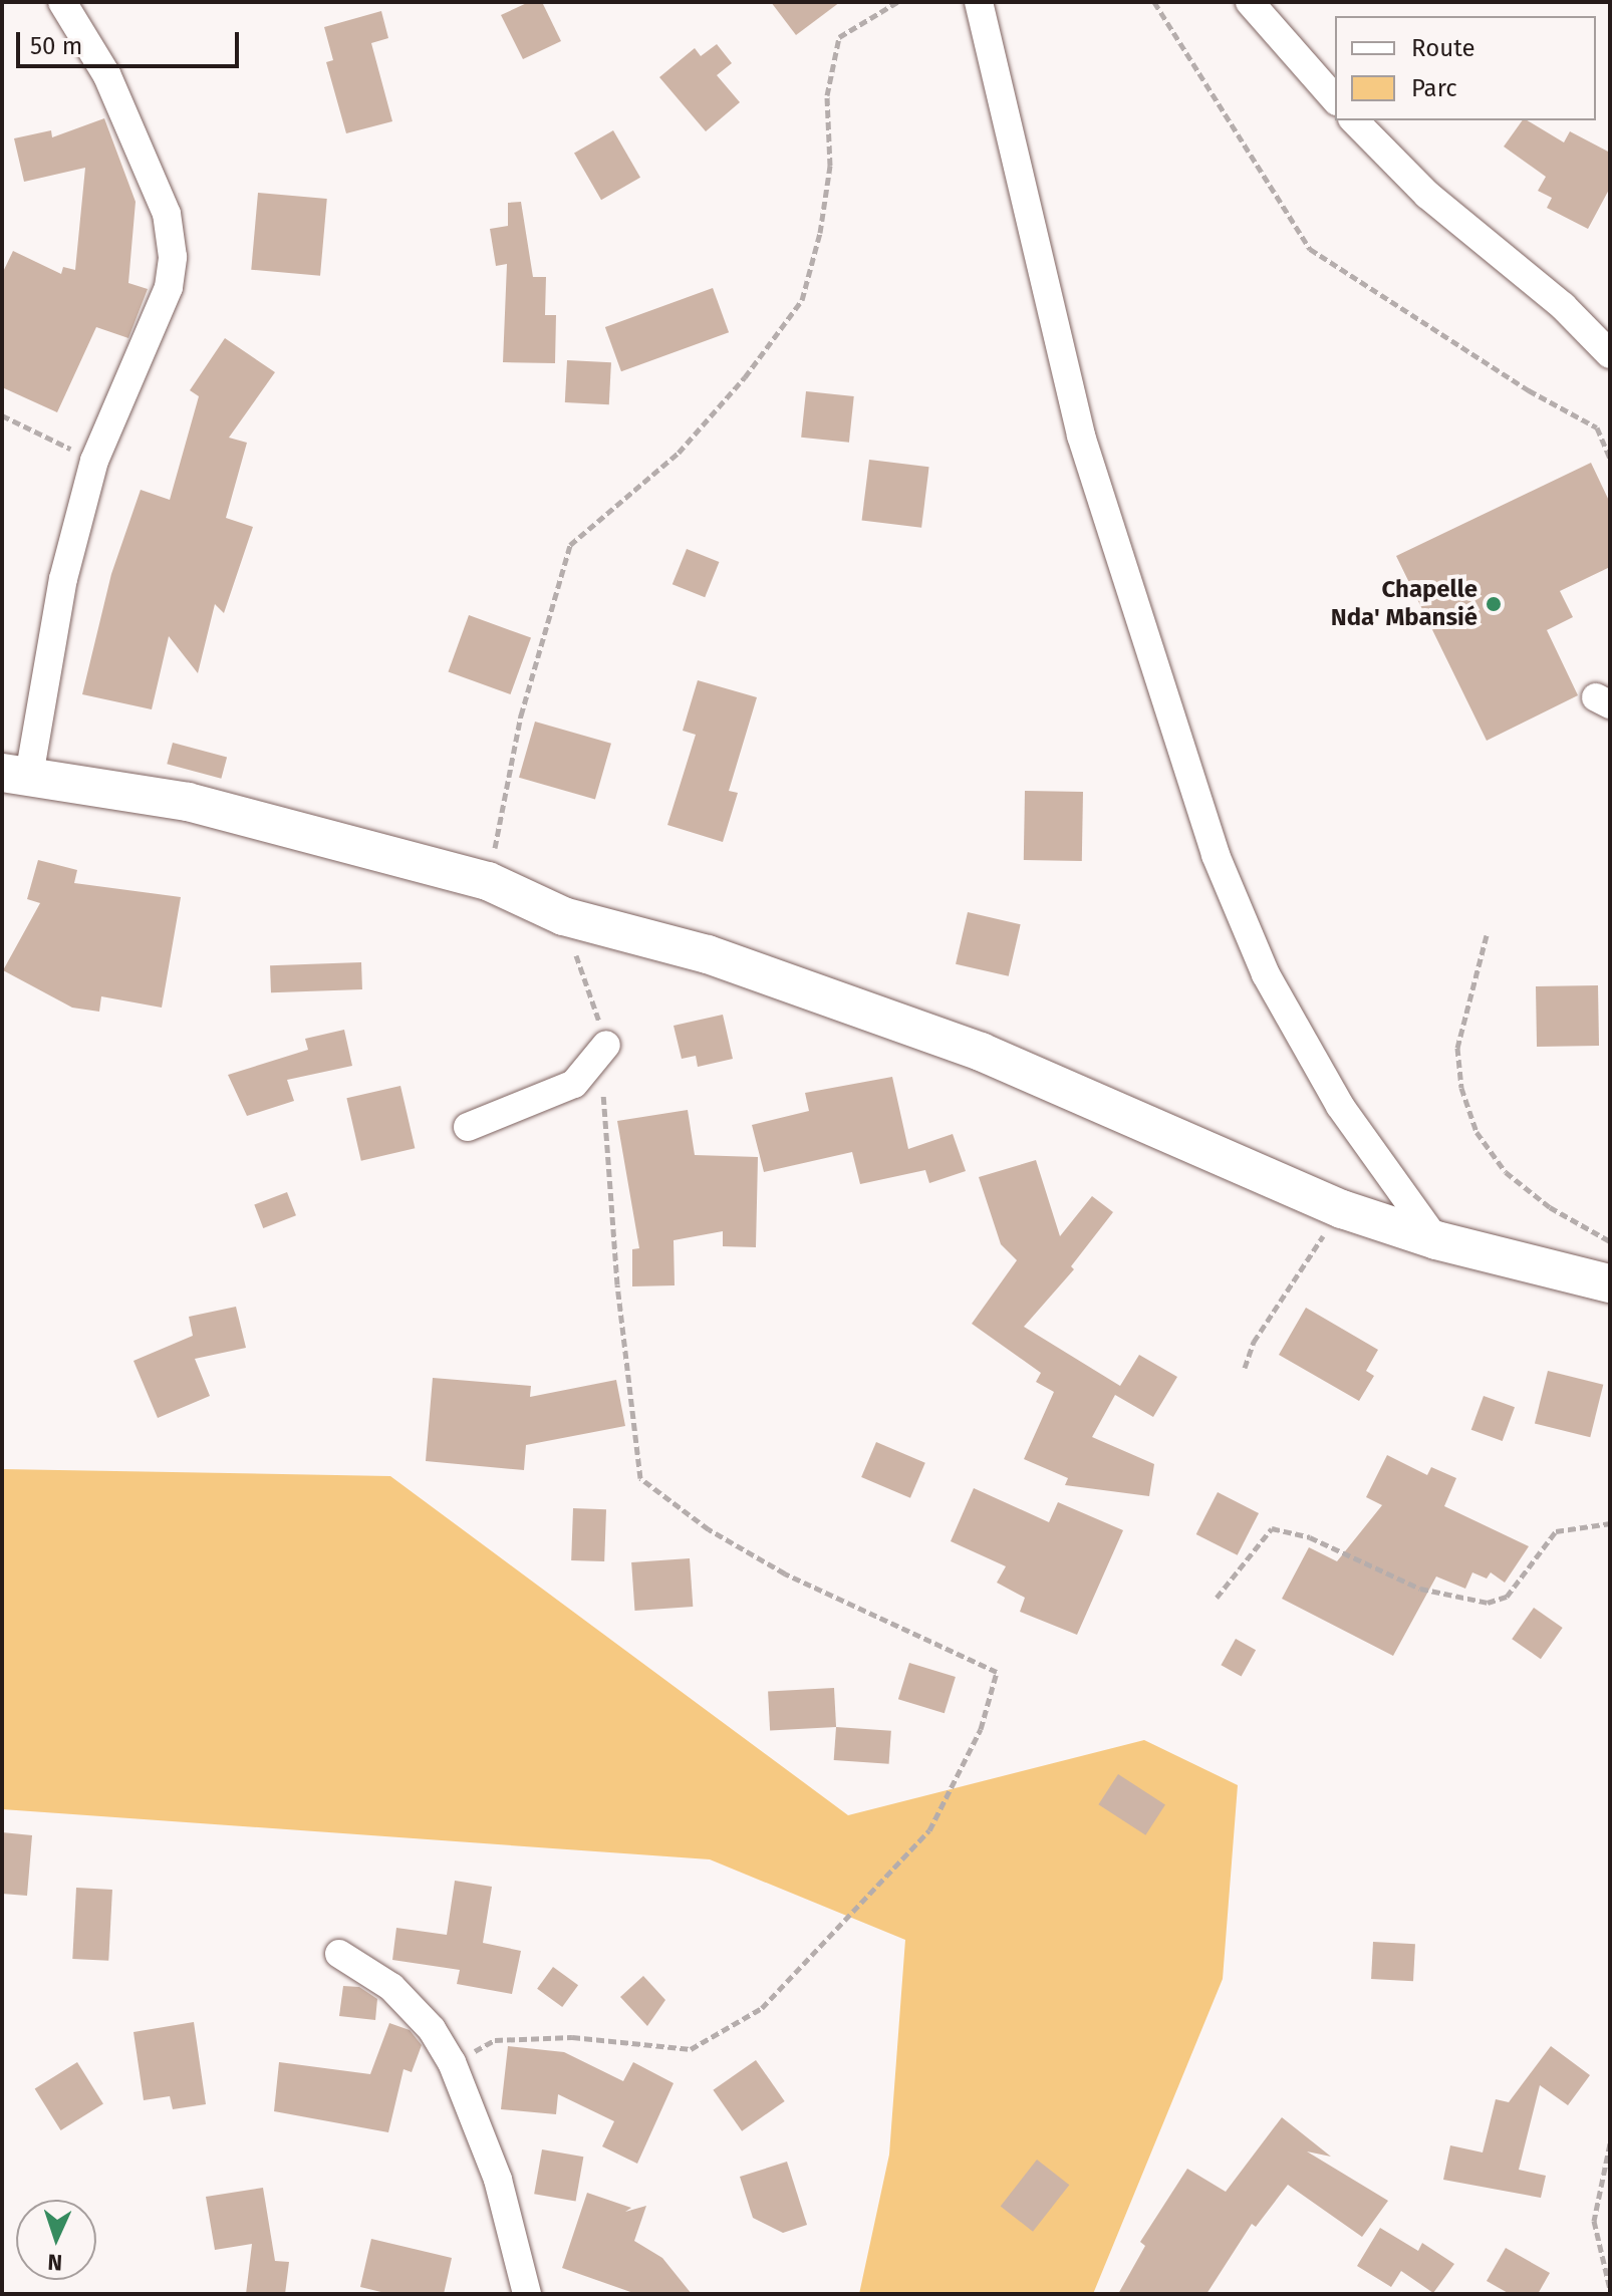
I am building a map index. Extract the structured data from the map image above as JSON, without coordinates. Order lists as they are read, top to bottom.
{
  "places": ["Chapelle Nda' Mbansié"],
  "legend": ["Route", "Parc"],
  "scale_bar": "50 m",
  "north": "bottom"
}
